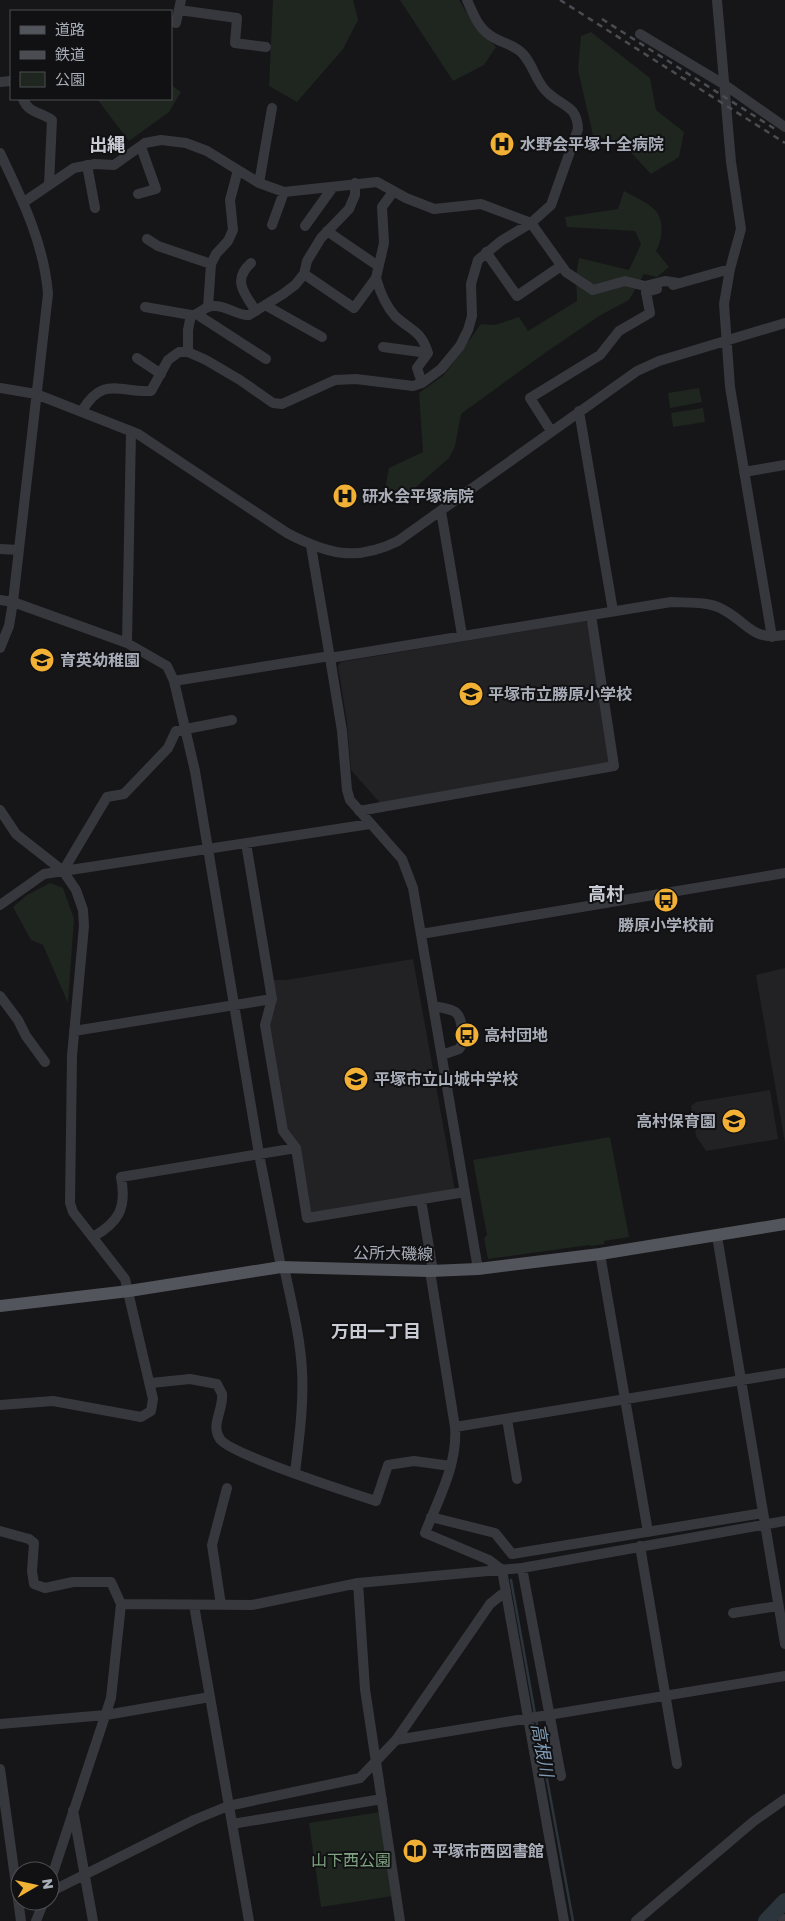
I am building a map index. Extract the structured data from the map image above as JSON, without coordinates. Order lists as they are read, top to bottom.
{
  "streets": {
    "main road": ["公所大磯線"]
  },
  "districts": ["出縄", "高村", "万田一丁目"],
  "water": ["高根川"],
  "parks": ["山下西公園"],
  "places": {
    "hospital": ["水野会平塚十全病院", "研水会平塚病院"],
    "school or university": [
      "育英幼稚園",
      "平塚市立勝原小学校",
      "平塚市立山城中学校",
      "高村保育園"
    ],
    "bus stop": ["勝原小学校前", "高村団地"],
    "library": ["平塚市西図書館"]
  },
  "legend": ["道路", "鉄道", "公園"],
  "north": "right"
}
